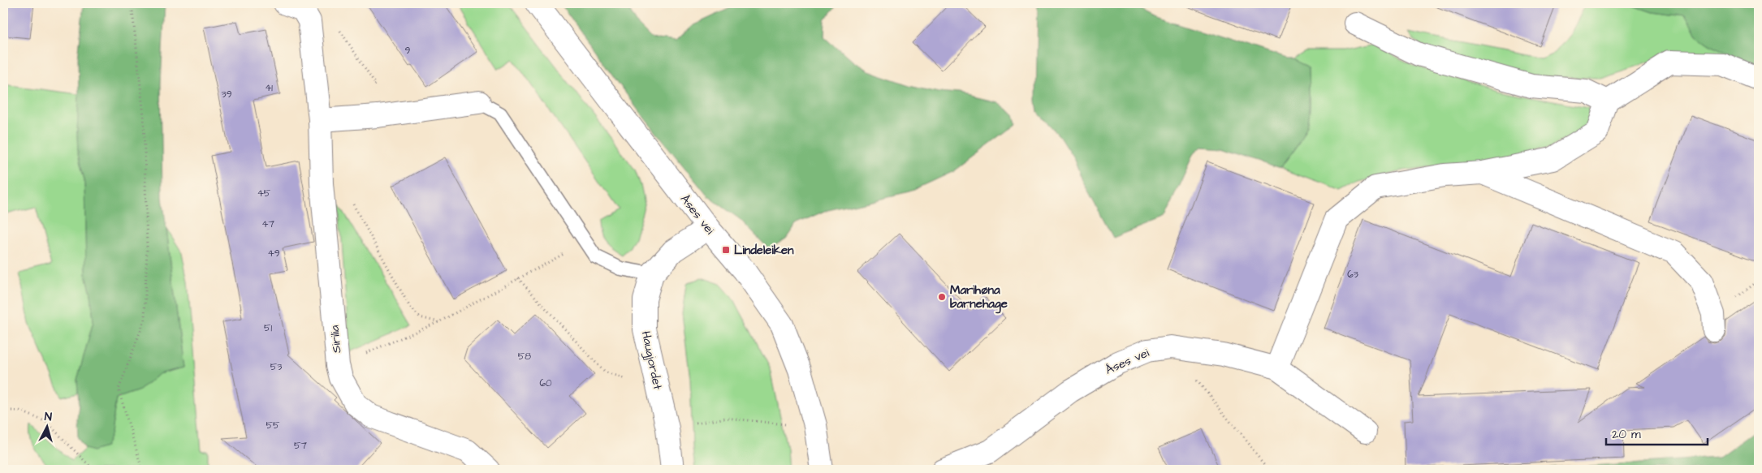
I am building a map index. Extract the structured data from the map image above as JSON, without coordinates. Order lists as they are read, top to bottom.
{
  "streets": {
    "street": ["Åses vei", "Sirilia", "Haugjordet"]
  },
  "crossings": [
    ["Åses vei", "Haugjordet"]
  ],
  "places": {
    "transit": ["Lindeleiken"],
    "other": ["Marihøna barnehage"]
  },
  "house_numbers": [
    "9",
    "41",
    "39",
    "45",
    "47",
    "49",
    "63",
    "51",
    "58",
    "53",
    "60",
    "55",
    "57"
  ],
  "scale_bar": "20 m",
  "north": "top"
}
